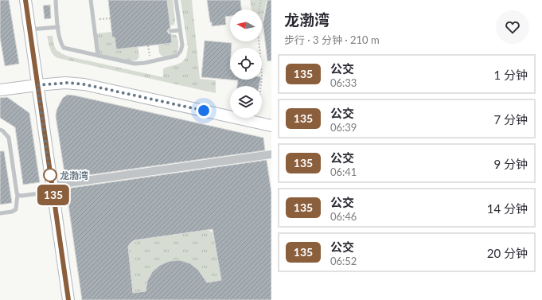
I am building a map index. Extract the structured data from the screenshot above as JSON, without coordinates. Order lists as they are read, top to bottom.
{
  "places": ["龙渤湾"],
  "lines": ["bus line 135"],
  "north": "left",
  "page": {
    "on_map": "135",
    "heading": ["龙渤湾", "步行 · 3 分钟 · 210 m"],
    "list": [
      {
        "mark": "135",
        "name": "公交",
        "note": "06:33",
        "value": "1 分钟"
      },
      {
        "mark": "135",
        "name": "公交",
        "note": "06:39",
        "value": "7 分钟"
      },
      {
        "mark": "135",
        "name": "公交",
        "note": "06:41",
        "value": "9 分钟"
      },
      {
        "mark": "135",
        "name": "公交",
        "note": "06:46",
        "value": "14 分钟"
      },
      {
        "mark": "135",
        "name": "公交",
        "note": "06:52",
        "value": "20 分钟"
      }
    ]
  }
}
